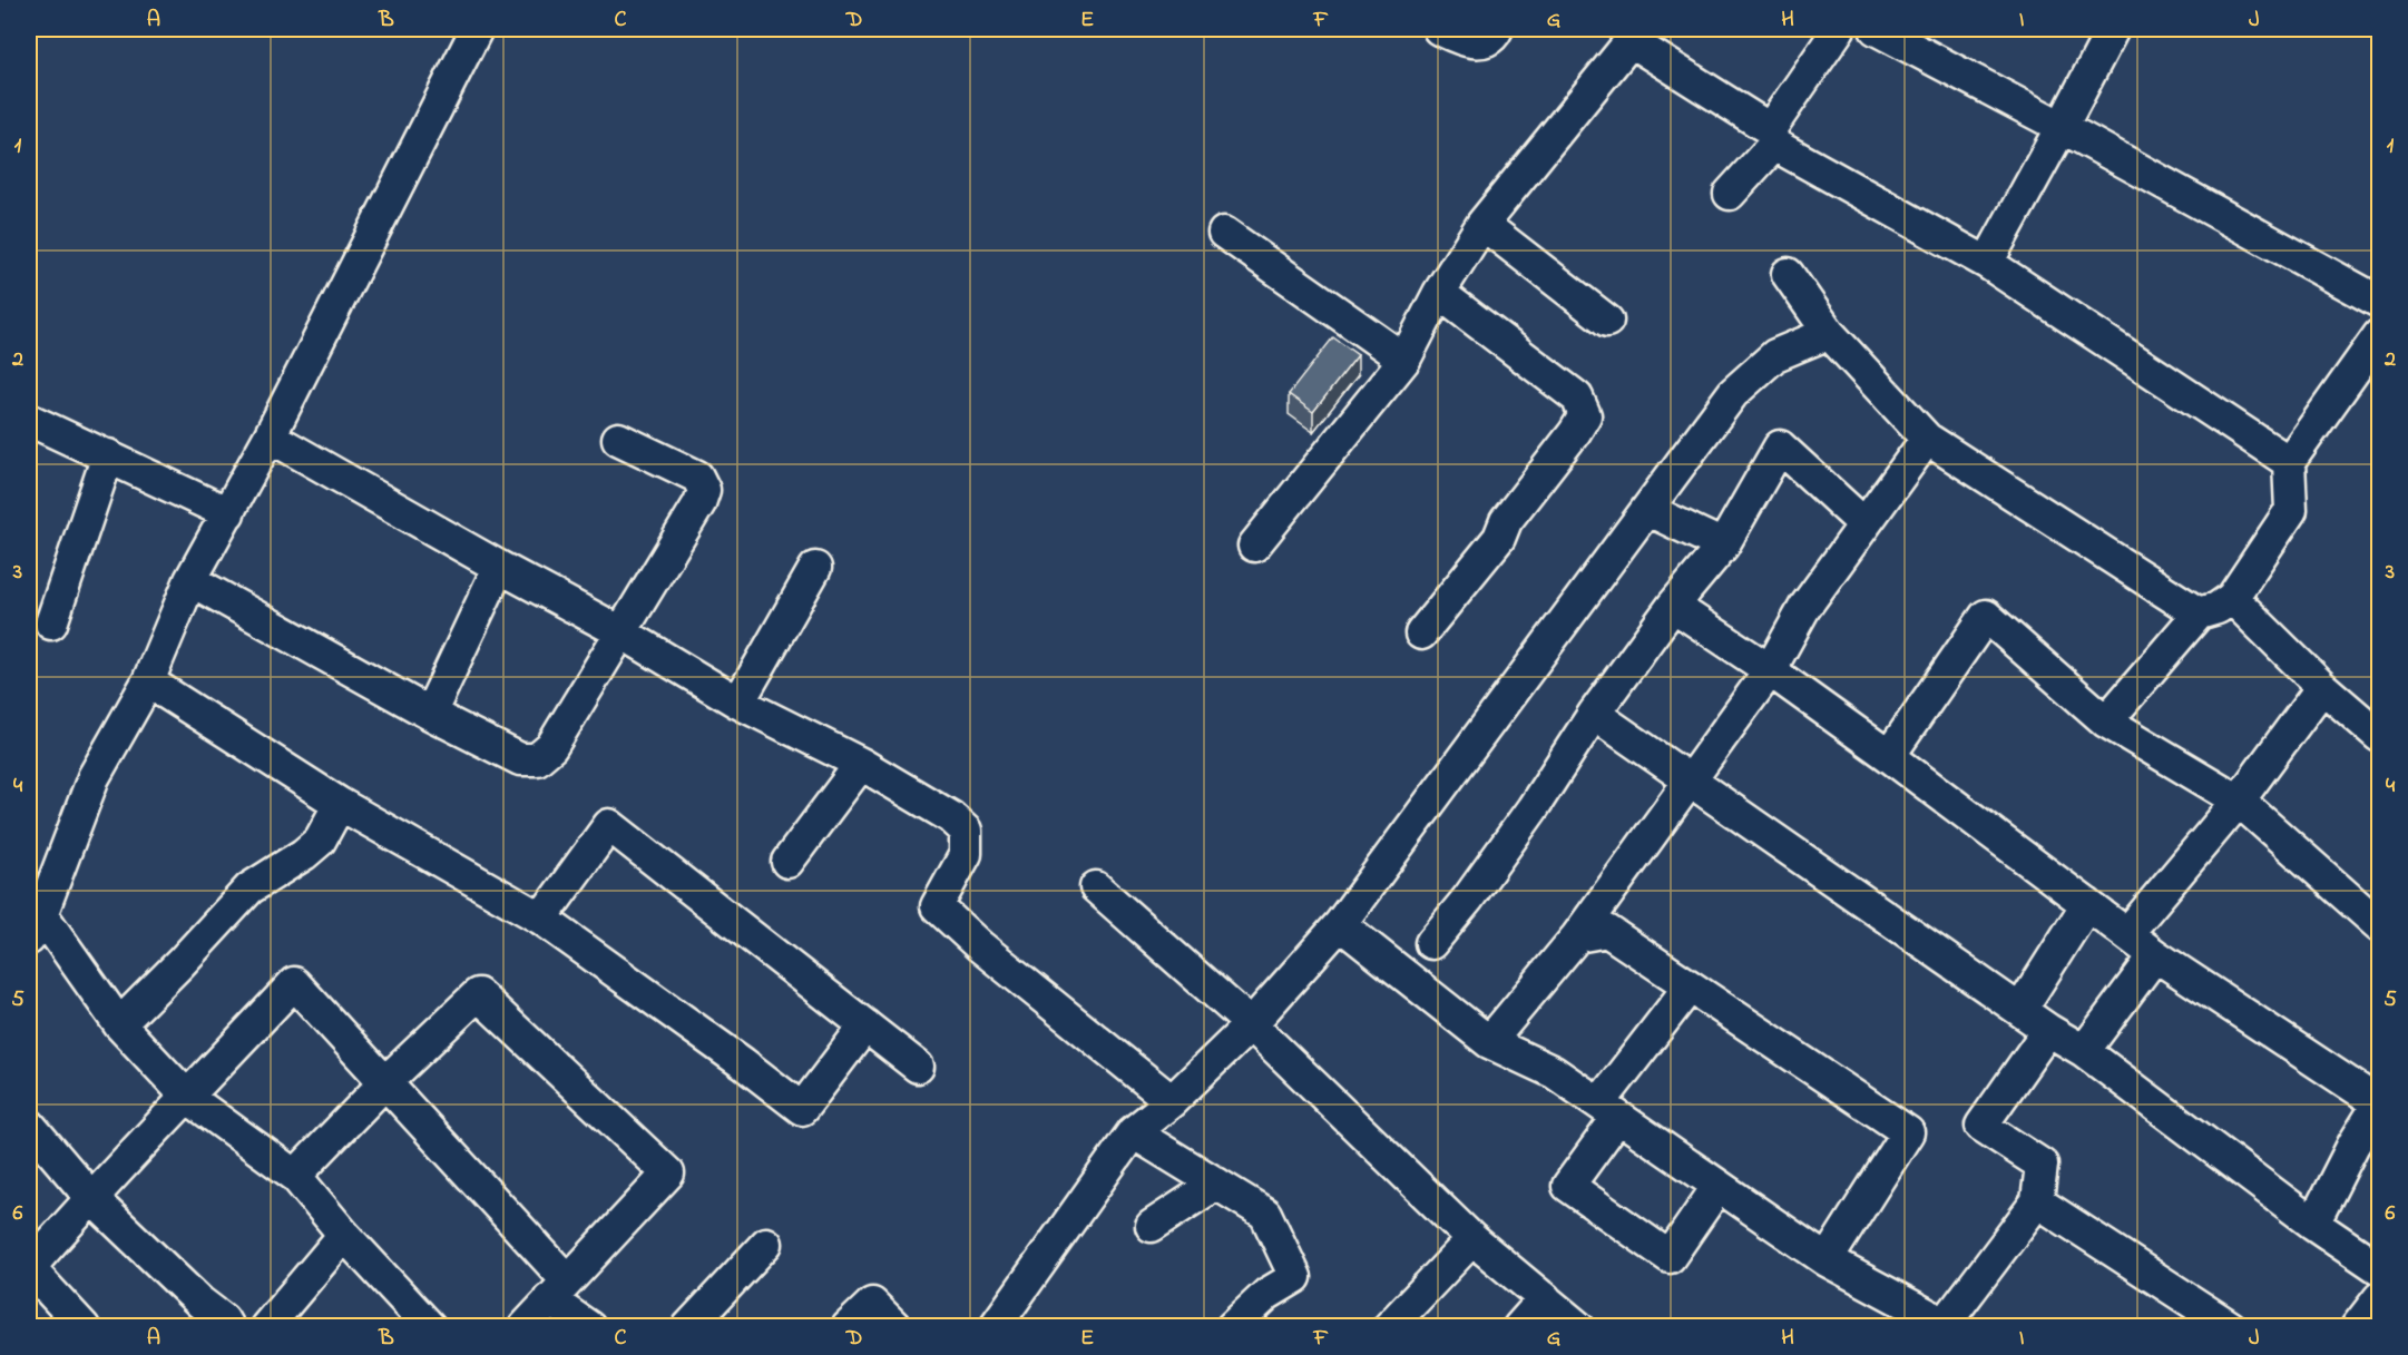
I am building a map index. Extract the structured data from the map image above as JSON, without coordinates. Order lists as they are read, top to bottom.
{
  "grid": {
    "columns": [
      "A",
      "B",
      "C",
      "D",
      "E",
      "F",
      "G",
      "H",
      "I",
      "J"
    ],
    "rows": [
      "1",
      "2",
      "3",
      "4",
      "5",
      "6"
    ]
  }
}
